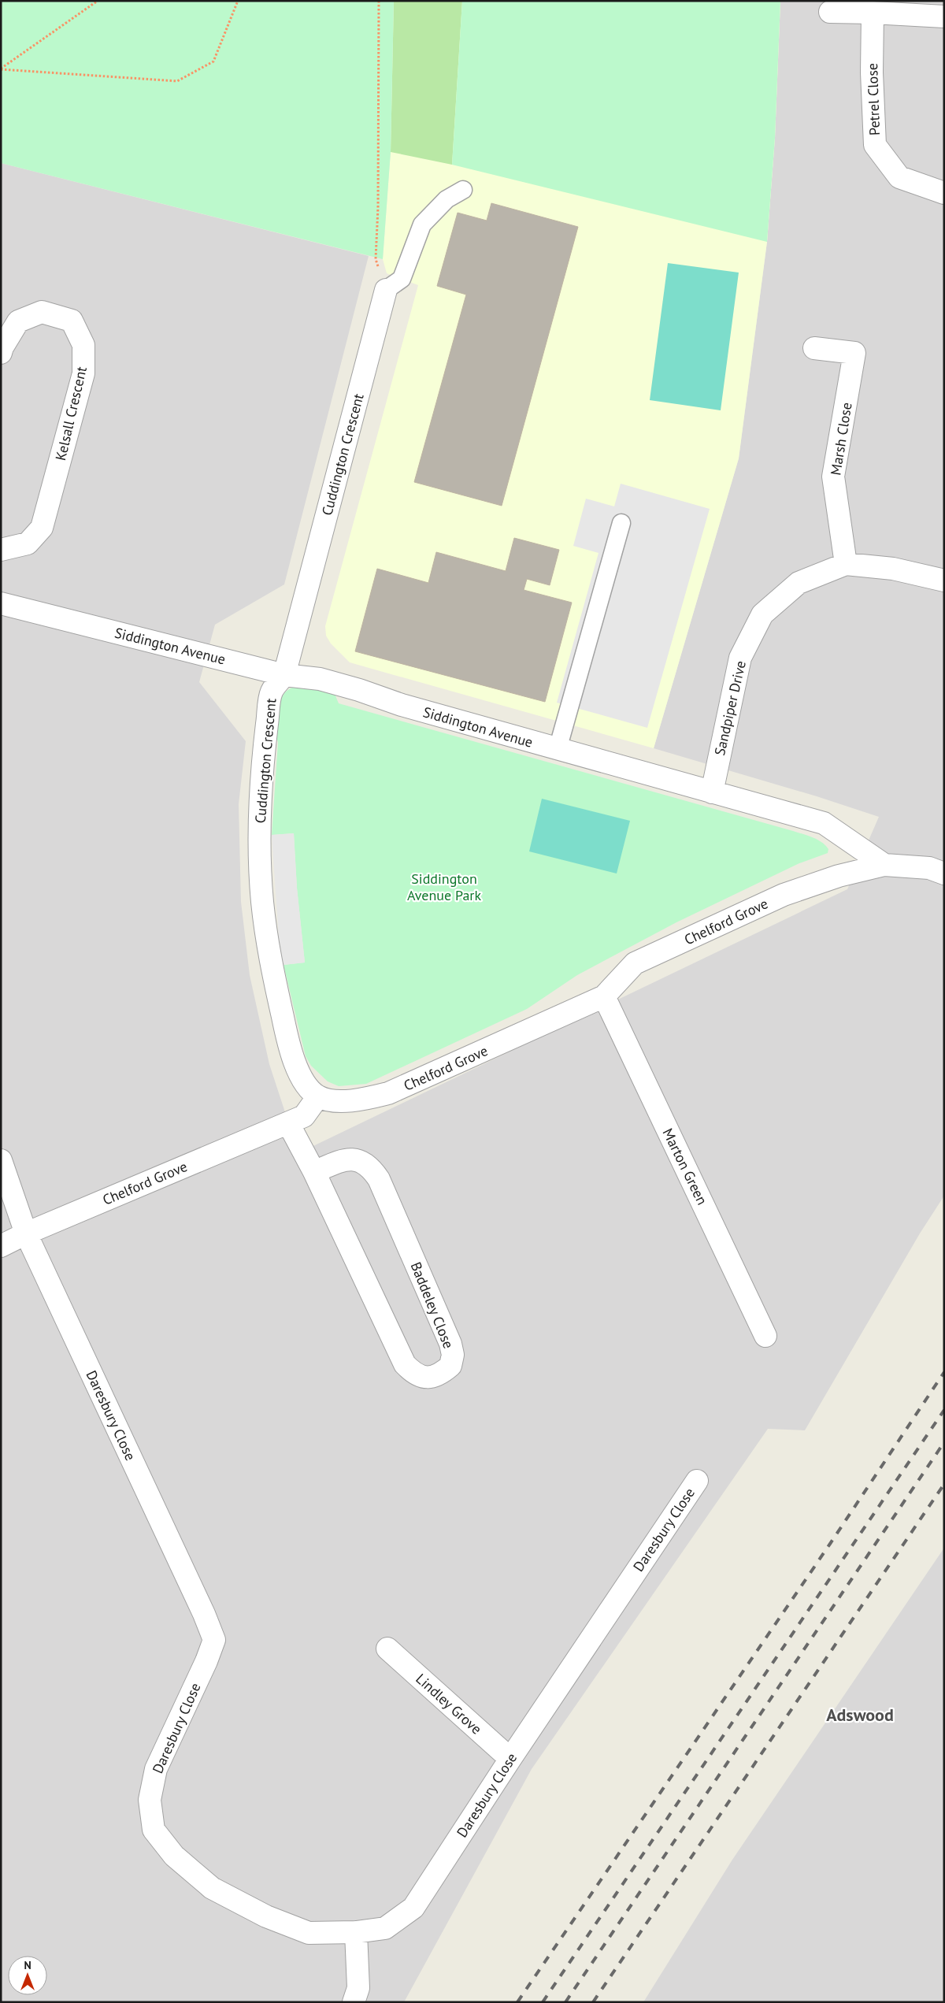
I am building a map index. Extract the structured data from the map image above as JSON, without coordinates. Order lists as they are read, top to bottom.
{
  "streets": {
    "street": [
      "Petrel Close",
      "Kelsall Crescent",
      "Marsh Close",
      "Cuddington Crescent",
      "Siddington Avenue",
      "Sandpiper Drive",
      "Chelford Grove",
      "Marton Green",
      "Baddeley Close",
      "Daresbury Close",
      "Lindley Grove"
    ]
  },
  "crossings": [
    ["Marsh Close", "Sandpiper Drive"],
    ["Cuddington Crescent", "Siddington Avenue"],
    ["Cuddington Crescent", "Chelford Grove"],
    ["Siddington Avenue", "Sandpiper Drive"],
    ["Siddington Avenue", "Chelford Grove"],
    ["Chelford Grove", "Marton Green"],
    ["Chelford Grove", "Baddeley Close"],
    ["Chelford Grove", "Daresbury Close"],
    ["Daresbury Close", "Lindley Grove"]
  ],
  "districts": ["Adswood"],
  "parks": ["Siddington Avenue Park"],
  "north": "top"
}
